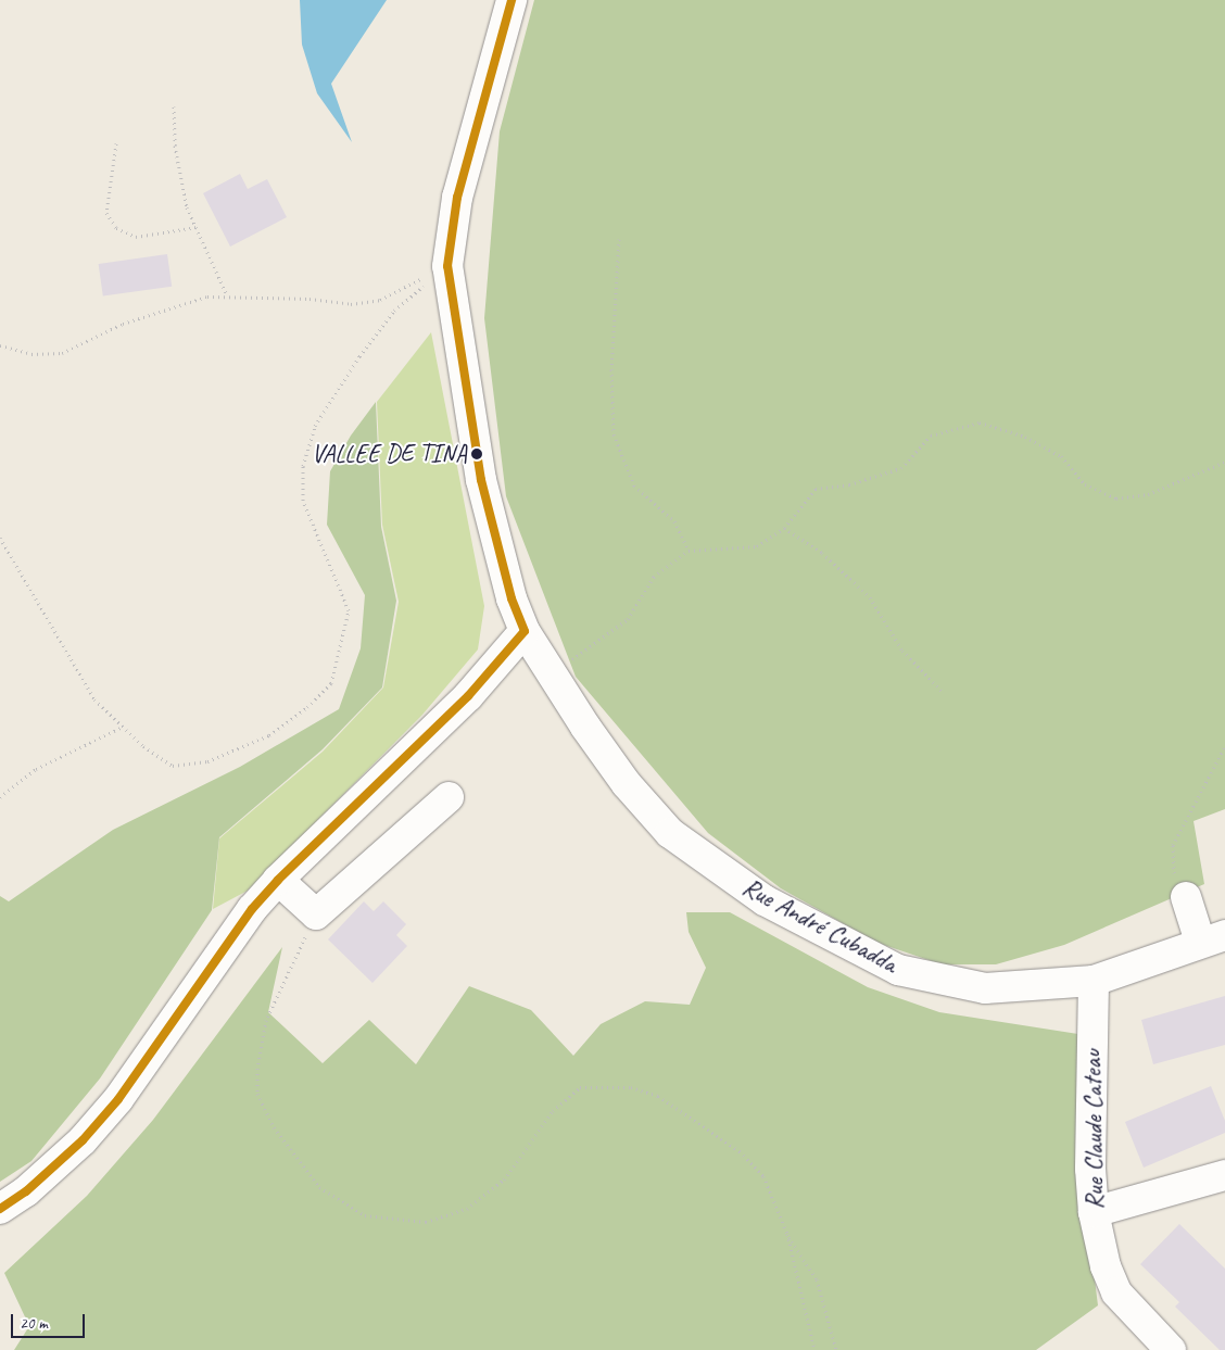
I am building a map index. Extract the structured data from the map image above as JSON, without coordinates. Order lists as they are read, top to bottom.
{
  "streets": {
    "street": ["Rue André Cubadda", "Rue Claude Cateau"]
  },
  "crossings": [
    ["Rue André Cubadda", "Rue Claude Cateau"]
  ],
  "places": ["VALLEE DE TINA"],
  "scale_bar": "20 m"
}
